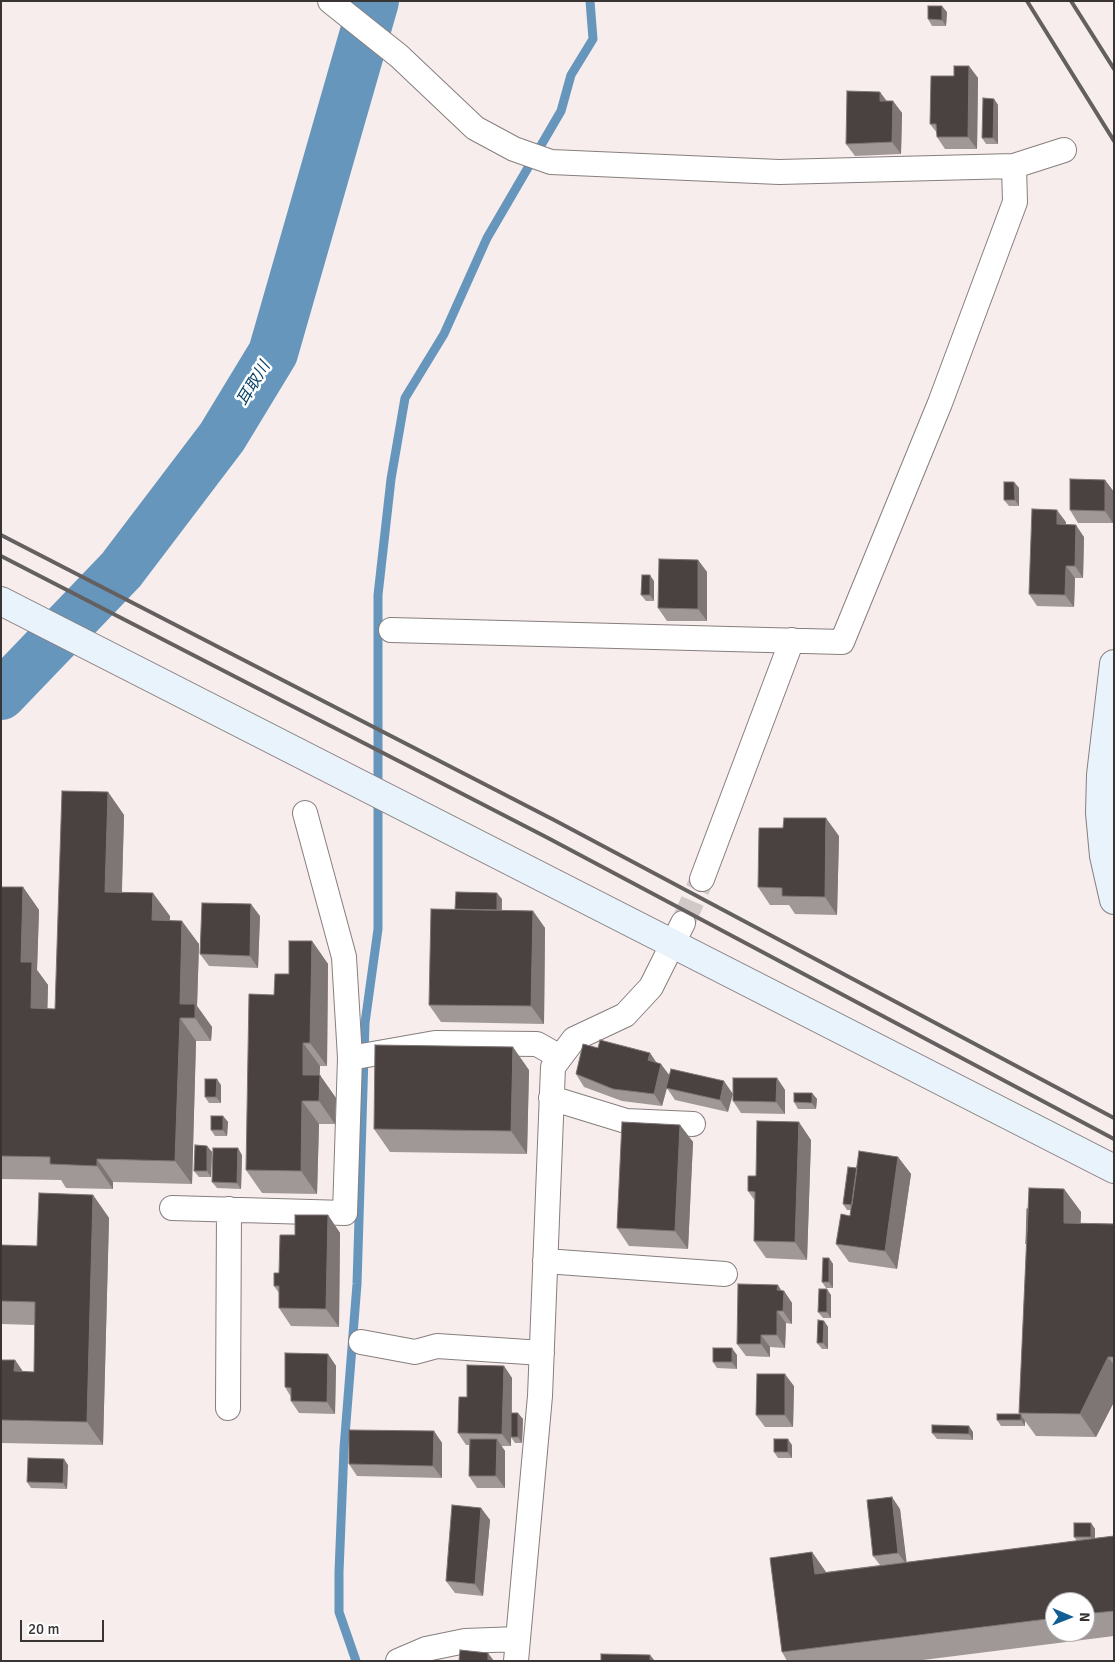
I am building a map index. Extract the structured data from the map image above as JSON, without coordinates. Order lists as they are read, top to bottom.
{
  "water": ["耳取川"],
  "scale_bar": "20 m",
  "north": "right"
}
